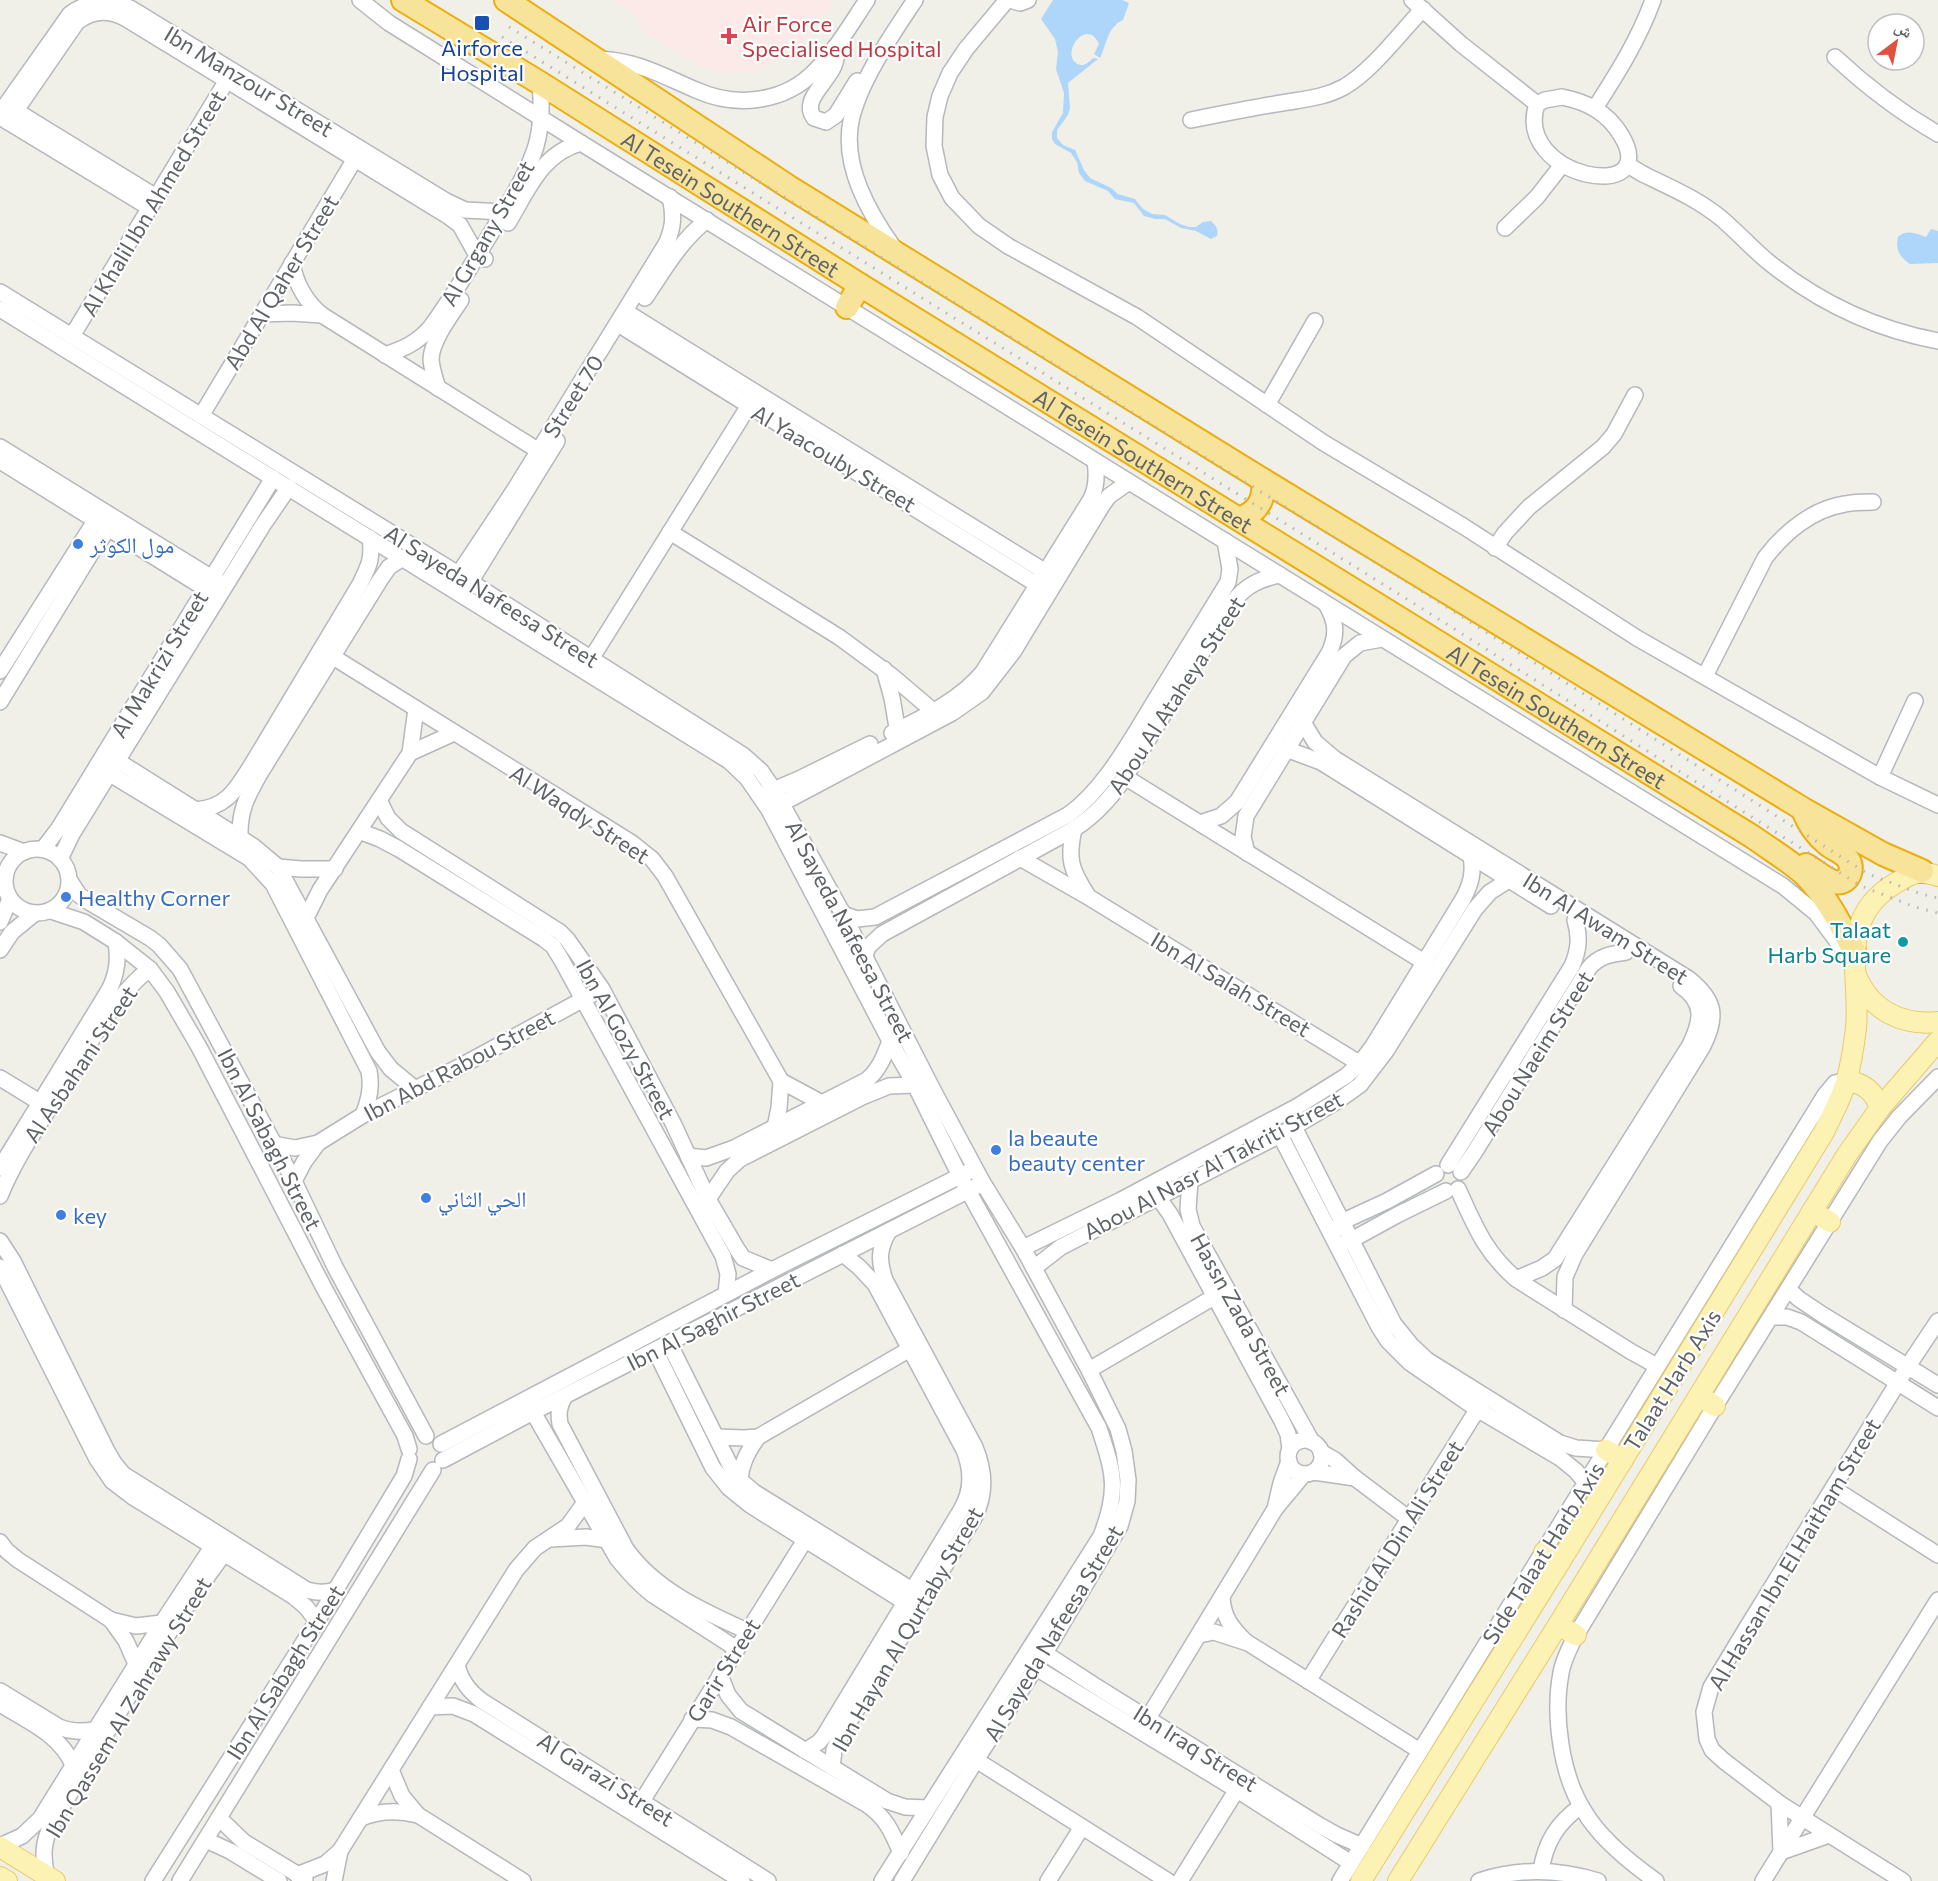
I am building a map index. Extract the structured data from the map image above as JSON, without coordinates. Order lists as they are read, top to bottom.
{
  "streets": {
    "highway": ["Al Tesein Southern Street"],
    "main road": ["Talaat Harb Axis"],
    "street": [
      "Ibn Manzour Street",
      "Al Khalil Ibn Ahmed Street",
      "Al Grgany Street",
      "Abd Al Qaher Street",
      "Street 70",
      "Al Yaacouby Street",
      "Al Sayeda Nafeesa Street",
      "Al Makrizi Street",
      "Abou Al Ataheya Street",
      "Al Waqdy Street",
      "Ibn Al Awam Street",
      "Ibn Al Salah Street",
      "Ibn Al Gozy Street",
      "Abou Naeim Street",
      "Al Asbahani Street",
      "Ibn Abd Rabou Street",
      "Ibn Al Sabagh Street",
      "Abou Al Nasr Al Takriti Street",
      "Hassn Zada Street",
      "Ibn Al Saghir Street",
      "Rashid Al Din Ali Street",
      "Side Talaat Harb Axis",
      "Al Hassan Ibn El Haitham Street",
      "Ibn Hayan Al Qurtaby Street",
      "Garir Street",
      "Ibn Qassem Al Zahrawy Street",
      "Ibn Iraq Street",
      "Al Garazi Street"
    ]
  },
  "crossings": [
    ["Ibn Manzour Street", "Al Khalil Ibn Ahmed Street"],
    ["Ibn Manzour Street", "Al Grgany Street"],
    ["Ibn Manzour Street", "Abd Al Qaher Street"],
    ["Al Khalil Ibn Ahmed Street", "Al Sayeda Nafeesa Street"],
    ["Al Tesein Southern Street", "Al Grgany Street"],
    ["Al Tesein Southern Street", "Talaat Harb Axis"],
    ["Al Grgany Street", "Abd Al Qaher Street"],
    ["Abd Al Qaher Street", "Al Sayeda Nafeesa Street"],
    ["Street 70", "Al Yaacouby Street"],
    ["Street 70", "Al Sayeda Nafeesa Street"],
    ["Al Sayeda Nafeesa Street", "Al Makrizi Street"],
    ["Al Sayeda Nafeesa Street", "Abou Al Ataheya Street"],
    ["Al Sayeda Nafeesa Street", "Abou Al Nasr Al Takriti Street"],
    ["Al Sayeda Nafeesa Street", "Ibn Al Saghir Street"],
    ["Al Sayeda Nafeesa Street", "Ibn Iraq Street"],
    ["Al Makrizi Street", "Ibn Al Sabagh Street"],
    ["Abou Al Ataheya Street", "Ibn Al Salah Street"],
    ["Ibn Al Awam Street", "Abou Naeim Street"],
    ["Ibn Al Awam Street", "Abou Al Nasr Al Takriti Street"],
    ["Ibn Al Salah Street", "Abou Al Nasr Al Takriti Street"],
    ["Ibn Al Gozy Street", "Ibn Abd Rabou Street"],
    ["Ibn Al Gozy Street", "Ibn Al Saghir Street"],
    ["Al Asbahani Street", "Ibn Al Sabagh Street"],
    ["Ibn Abd Rabou Street", "Ibn Al Sabagh Street"],
    ["Ibn Al Sabagh Street", "Ibn Al Saghir Street"],
    ["Abou Al Nasr Al Takriti Street", "Hassn Zada Street"],
    ["Hassn Zada Street", "Rashid Al Din Ali Street"],
    ["Ibn Al Saghir Street", "Ibn Hayan Al Qurtaby Street"],
    ["Talaat Harb Axis", "Side Talaat Harb Axis"],
    ["Side Talaat Harb Axis", "Ibn Iraq Street"],
    ["Garir Street", "Al Garazi Street"]
  ],
  "places": {
    "transit": ["Airforce Hospital"],
    "health": ["Air Force Specialised Hospital"],
    "other": [
      "مول الكوثر",
      "Healthy Corner",
      "Talaat Harb Square",
      "la beaute beauty center",
      "الحي الثاني",
      "key"
    ]
  },
  "north": "top right"
}
